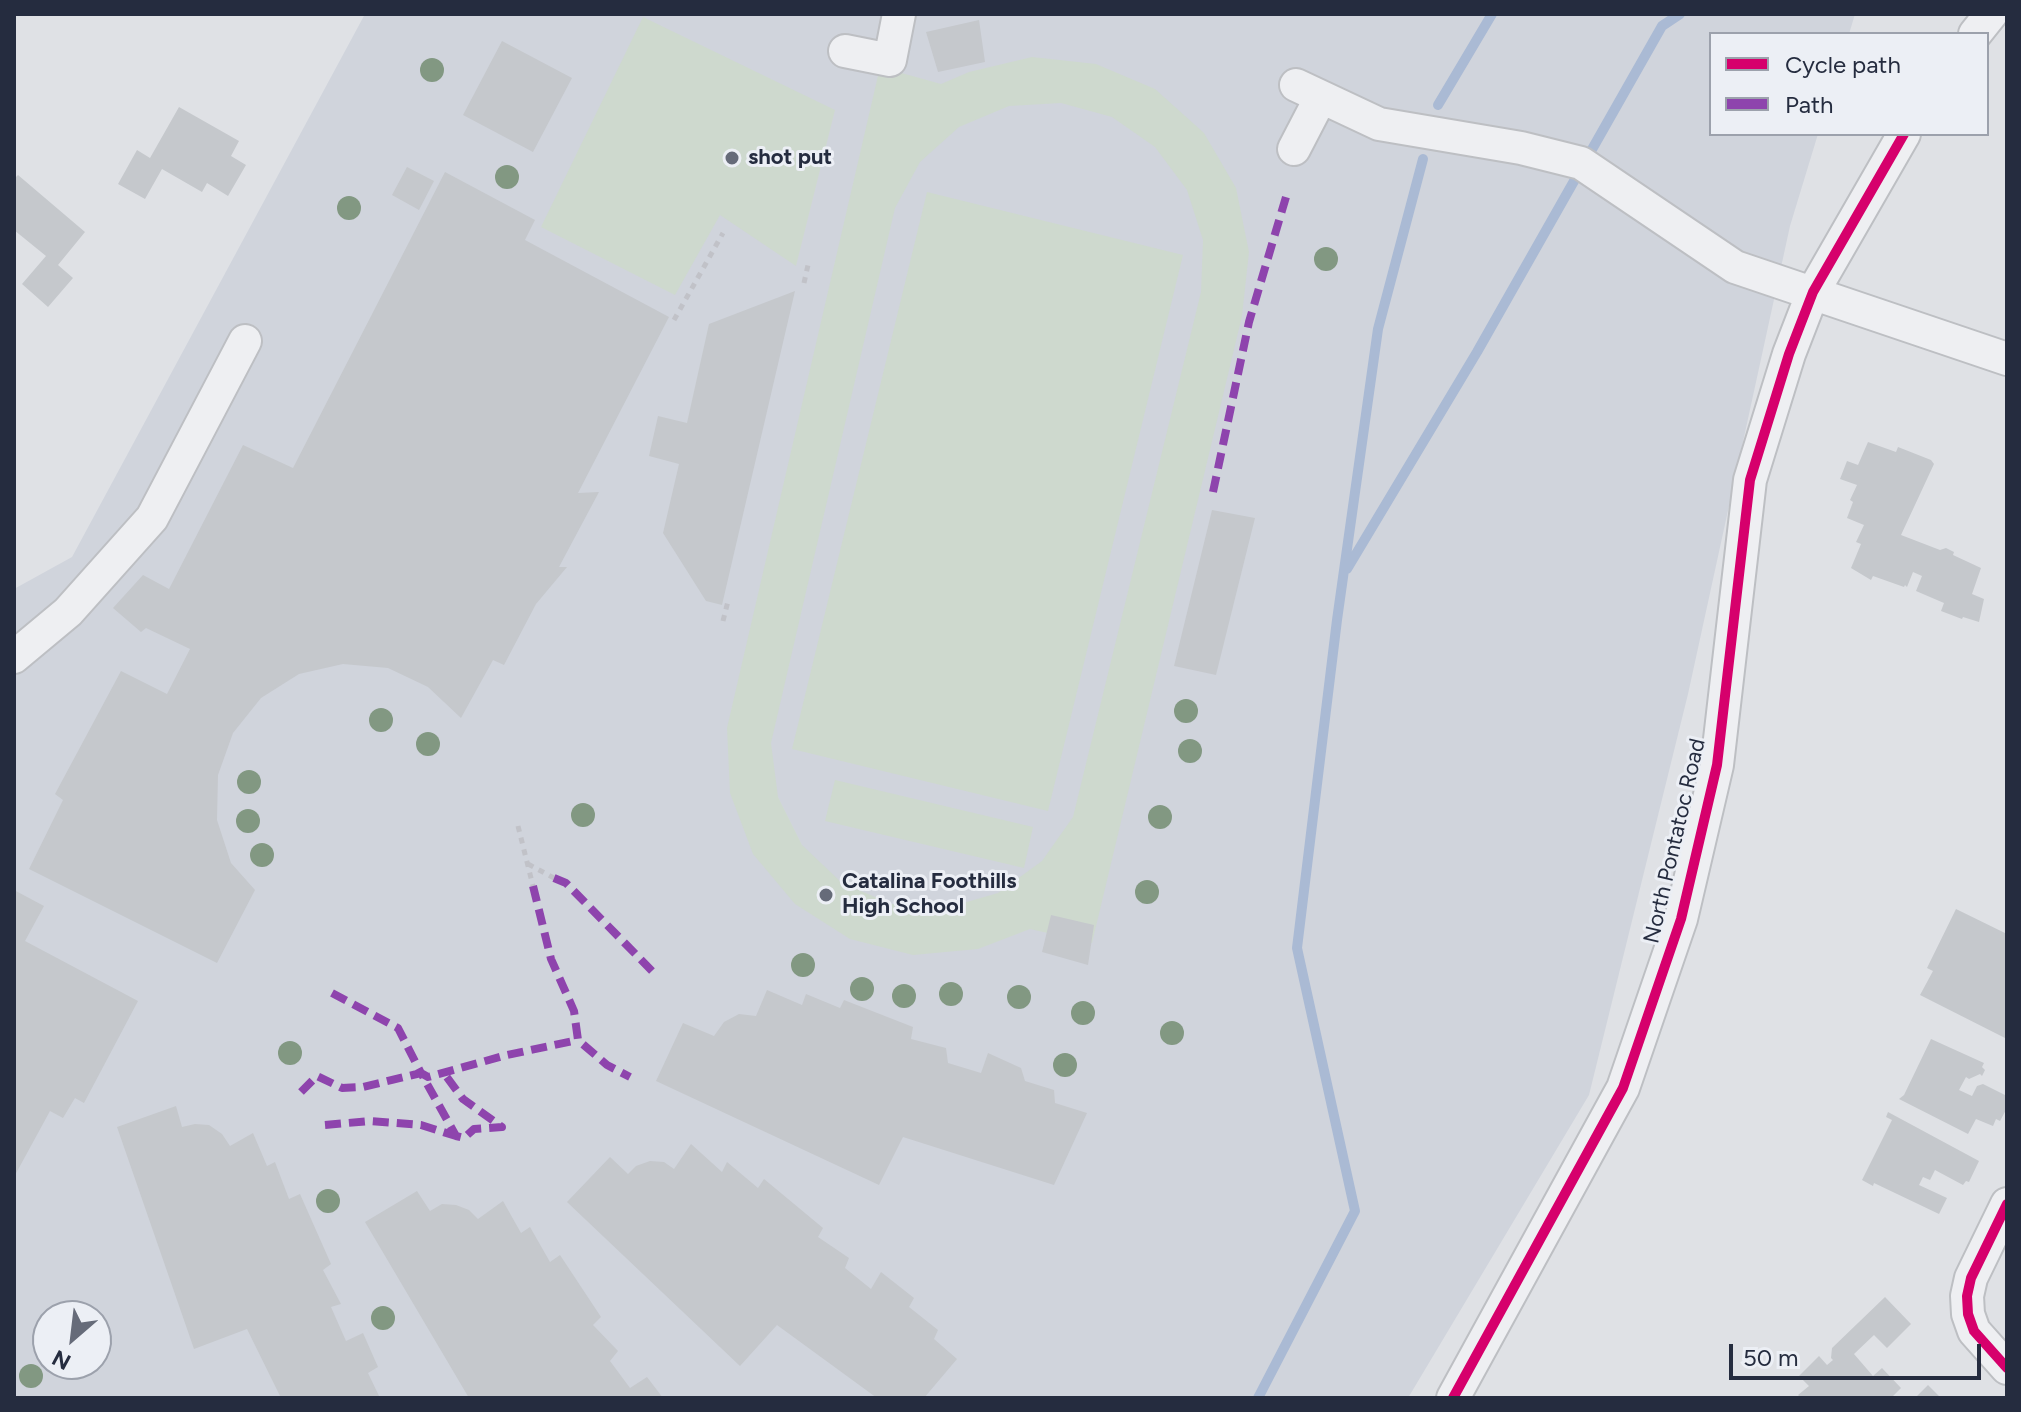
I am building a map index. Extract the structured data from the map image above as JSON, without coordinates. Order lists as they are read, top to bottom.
{
  "streets": {
    "street": ["North Pontatoc Road"]
  },
  "places": ["shot put", "Catalina Foothills High School"],
  "legend": ["Cycle path", "Path"],
  "scale_bar": "50 m",
  "north": "bottom left"
}
